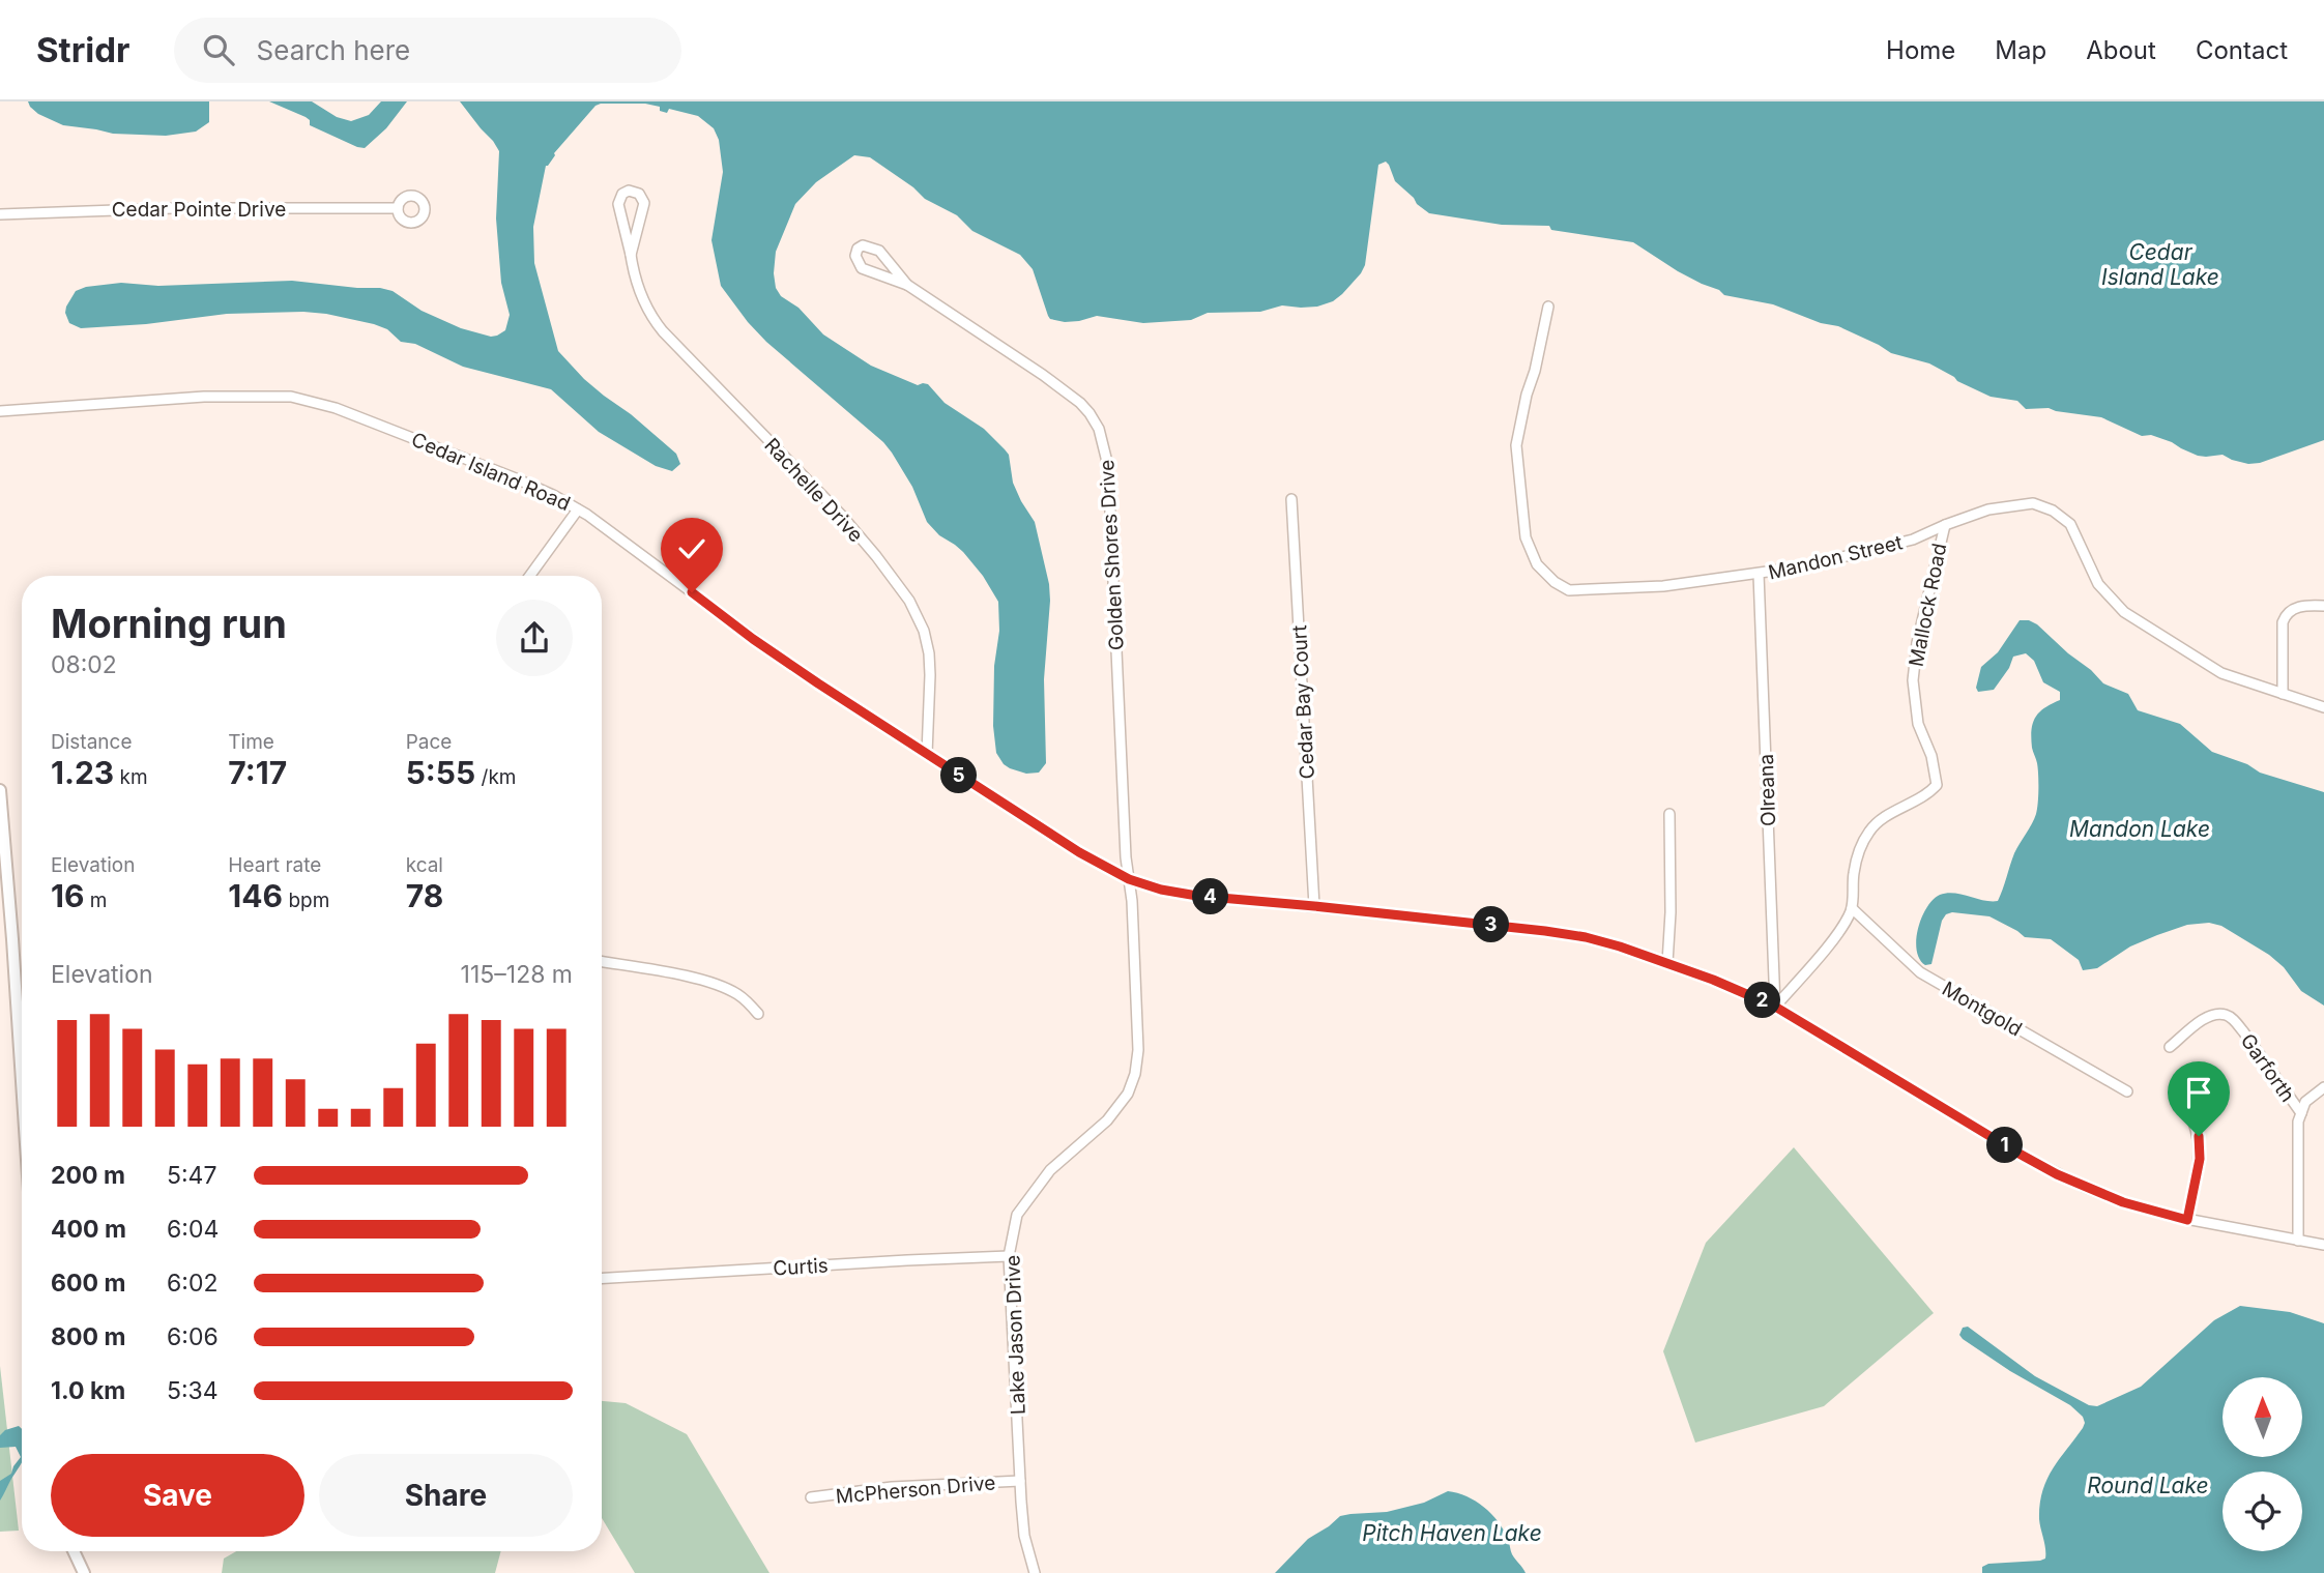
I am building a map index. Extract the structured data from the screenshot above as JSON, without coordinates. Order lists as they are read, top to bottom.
{
  "streets": {
    "street": [
      "Cedar Pointe Drive",
      "Cedar Island Road",
      "Rachelle Drive",
      "Golden Shores Drive",
      "Mandon Street",
      "Mallock Road",
      "Cedar Bay Court",
      "Olreana",
      "Montgold",
      "Garforth",
      "Curtis",
      "Lake Jason Drive",
      "McPherson Drive"
    ]
  },
  "crossings": [
    ["Cedar Island Road", "Rachelle Drive"],
    ["Cedar Island Road", "Golden Shores Drive"],
    ["Cedar Island Road", "Mallock Road"],
    ["Cedar Island Road", "Cedar Bay Court"],
    ["Cedar Island Road", "Olreana"],
    ["Cedar Island Road", "Lake Jason Drive"],
    ["Golden Shores Drive", "Lake Jason Drive"],
    ["Mandon Street", "Mallock Road"],
    ["Mandon Street", "Olreana"],
    ["Mallock Road", "Olreana"],
    ["Mallock Road", "Montgold"],
    ["Curtis", "Lake Jason Drive"],
    ["Lake Jason Drive", "McPherson Drive"]
  ],
  "water": [
    "Cedar Island Lake",
    "Mandon Lake",
    "Round Lake",
    "Pitch Haven Lake"
  ],
  "north": "top",
  "page": {
    "header": "Stridr",
    "search": "Search here",
    "nav": [
      "Home",
      "Map",
      "About",
      "Contact"
    ],
    "heading": ["Morning run", "08:02"],
    "stats": [
      ["Distance", "1.23 km"],
      ["Time", "7:17"],
      ["Pace", "5:55 /km"],
      ["Elevation", "16 m"],
      ["Heart rate", "146 bpm"],
      ["kcal", "78"]
    ],
    "pins": [
      "5",
      "4",
      "3",
      "2",
      "1"
    ],
    "chart": ["Elevation", "115–128 m"],
    "list": [
      {
        "name": "200 m",
        "note": "5:47"
      },
      {
        "name": "400 m",
        "note": "6:04"
      },
      {
        "name": "600 m",
        "note": "6:02"
      },
      {
        "name": "800 m",
        "note": "6:06"
      },
      {
        "name": "1.0 km",
        "note": "5:34"
      }
    ],
    "buttons": ["Save", "Share"]
  }
}
